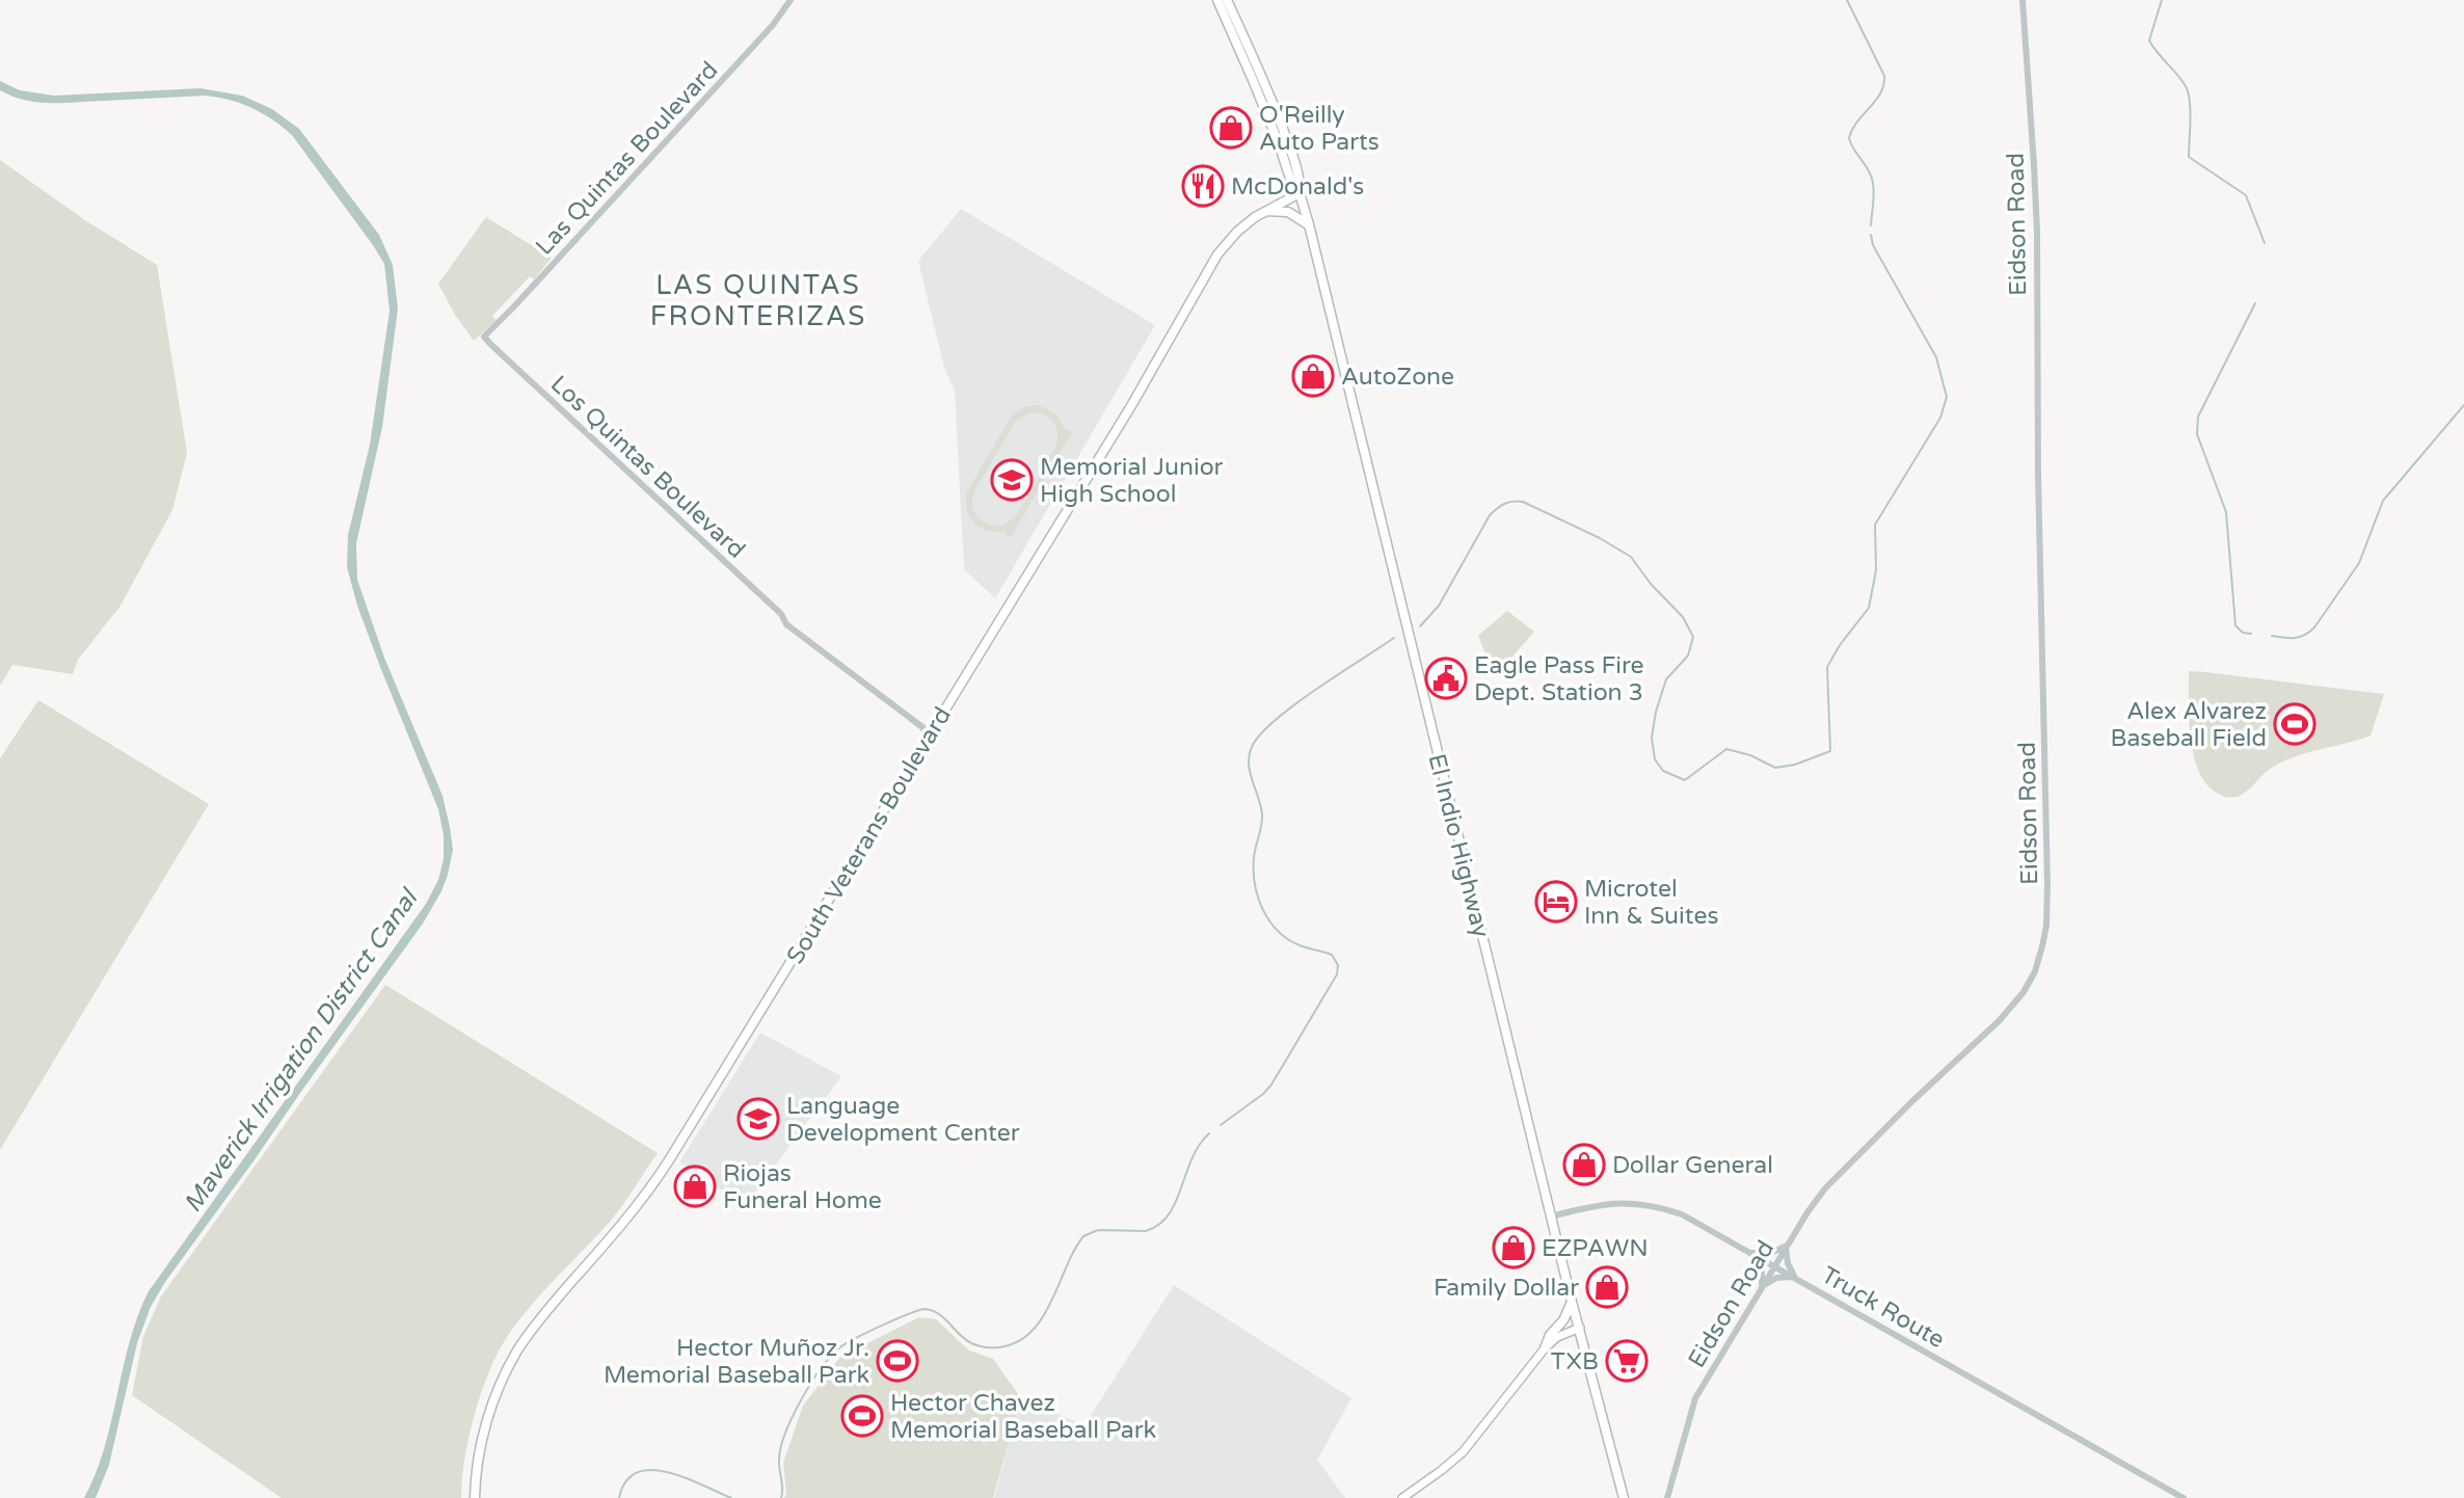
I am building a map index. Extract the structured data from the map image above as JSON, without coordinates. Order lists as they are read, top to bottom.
{
  "streets": {
    "main road": ["South Veterans Boulevard", "El Indio Highway"],
    "street": [
      "Las Quintas Boulevard",
      "Eidson Road",
      "Los Quintas Boulevard",
      "Truck Route"
    ]
  },
  "crossings": [
    ["Las Quintas Boulevard", "Los Quintas Boulevard"],
    ["Eidson Road", "Truck Route"],
    ["Los Quintas Boulevard", "South Veterans Boulevard"],
    ["South Veterans Boulevard", "El Indio Highway"],
    ["El Indio Highway", "Truck Route"]
  ],
  "districts": ["LAS QUINTAS FRONTERIZAS"],
  "water": ["Maverick Irrigation District Canal"],
  "places": {
    "shop": [
      "O'Reilly Auto Parts",
      "AutoZone",
      "Dollar General",
      "Riojas Funeral Home",
      "EZPAWN",
      "Family Dollar"
    ],
    "restaurant": ["McDonald's"],
    "school or university": ["Memorial Junior High School", "Language Development Center"],
    "public building": ["Eagle Pass Fire Dept. Station 3"],
    "sports": ["Alex Alvarez Baseball Field", "Hector Muñoz Jr. Memorial Baseball Park", "Hector Chavez Memorial Baseball Park"],
    "hotel": ["Microtel Inn & Suites"],
    "supermarket": ["TXB"]
  }
}
